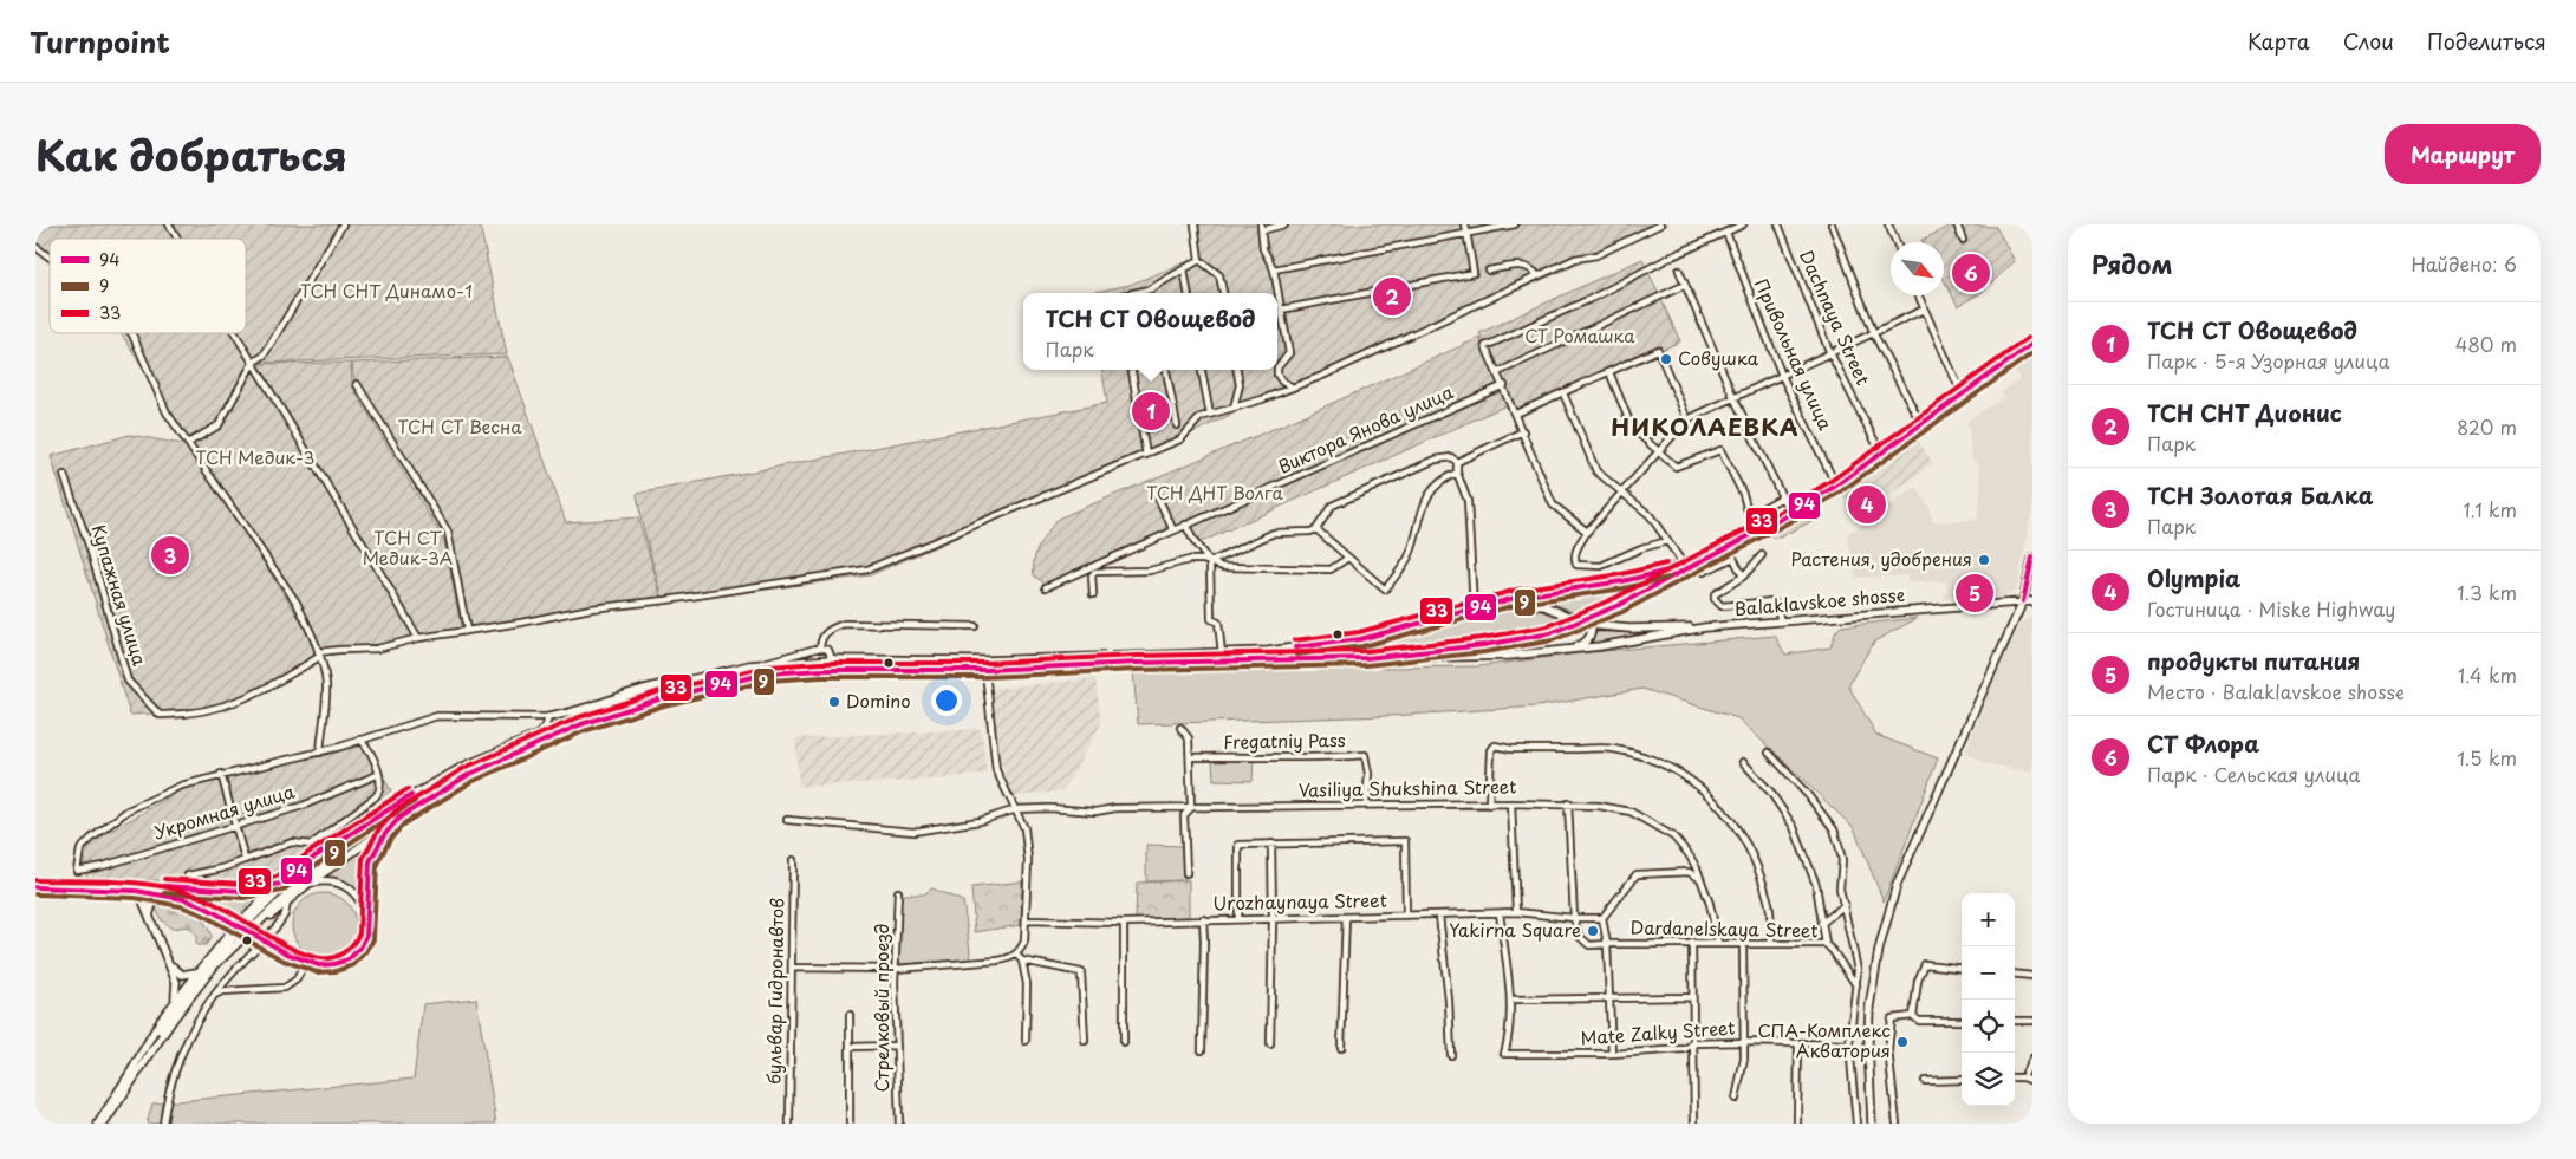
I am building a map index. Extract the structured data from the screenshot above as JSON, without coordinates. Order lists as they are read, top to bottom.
{
  "streets": {
    "main road": ["Balaklavskoe shosse"],
    "street": [
      "Dachnaya Street",
      "Привольная улица",
      "Виктора Янова улица",
      "Купажная улица",
      "Fregatniy Pass",
      "Vasiliya Shukshina Street",
      "Укромная улица",
      "Urozhaynaya Street",
      "Dardanelskaya Street",
      "бульвар Гидронавтов",
      "Стрелковый проезд",
      "Mate Zalky Street"
    ]
  },
  "crossings": [
    ["Fregatniy Pass", "Vasiliya Shukshina Street"],
    ["Vasiliya Shukshina Street", "Dardanelskaya Street"]
  ],
  "districts": ["НИКОЛАЕВКА"],
  "parks": [
    "ТСН СНТ Динамо-1",
    "СТ Ромашка",
    "ТСН СТ Весна",
    "ТСН Медик-3",
    "ТСН ДНТ Волга",
    "ТСН СТ Медик-3А"
  ],
  "places": [
    "Совушка",
    "Растения, удобрения",
    "Domino",
    "Yakirna Square",
    "СПА-Комплекс Акватория"
  ],
  "lines": ["transit line 33", "transit line 94", "transit line 9"],
  "legend": ["94", "9", "33"],
  "north": "bottom right",
  "page": {
    "header": "Turnpoint",
    "nav": ["Карта", "Слои", "Поделиться"],
    "title": "Как добраться",
    "buttons": "Маршрут",
    "heading": ["Рядом", "Найдено: 6"],
    "pins": [
      "6",
      "2",
      "1",
      "4",
      "3",
      "5"
    ],
    "popup": ["ТСН СТ Овощевод", "Парк"],
    "list": [
      {
        "mark": "1",
        "name": "ТСН СТ Овощевод",
        "note": "Парк · 5-я Узорная улица",
        "value": "480 m"
      },
      {
        "mark": "2",
        "name": "ТСН СНТ Дионис",
        "note": "Парк",
        "value": "820 m"
      },
      {
        "mark": "3",
        "name": "ТСН Золотая Балка",
        "note": "Парк",
        "value": "1.1 km"
      },
      {
        "mark": "4",
        "name": "Olympia",
        "note": "Гостиница · Miske Highway",
        "value": "1.3 km"
      },
      {
        "mark": "5",
        "name": "продукты питания",
        "note": "Место · Balaklavskoe shosse",
        "value": "1.4 km"
      },
      {
        "mark": "6",
        "name": "СТ Флора",
        "note": "Парк · Сельская улица",
        "value": "1.5 km"
      }
    ],
    "map_buttons": ["+", "−"]
  }
}
